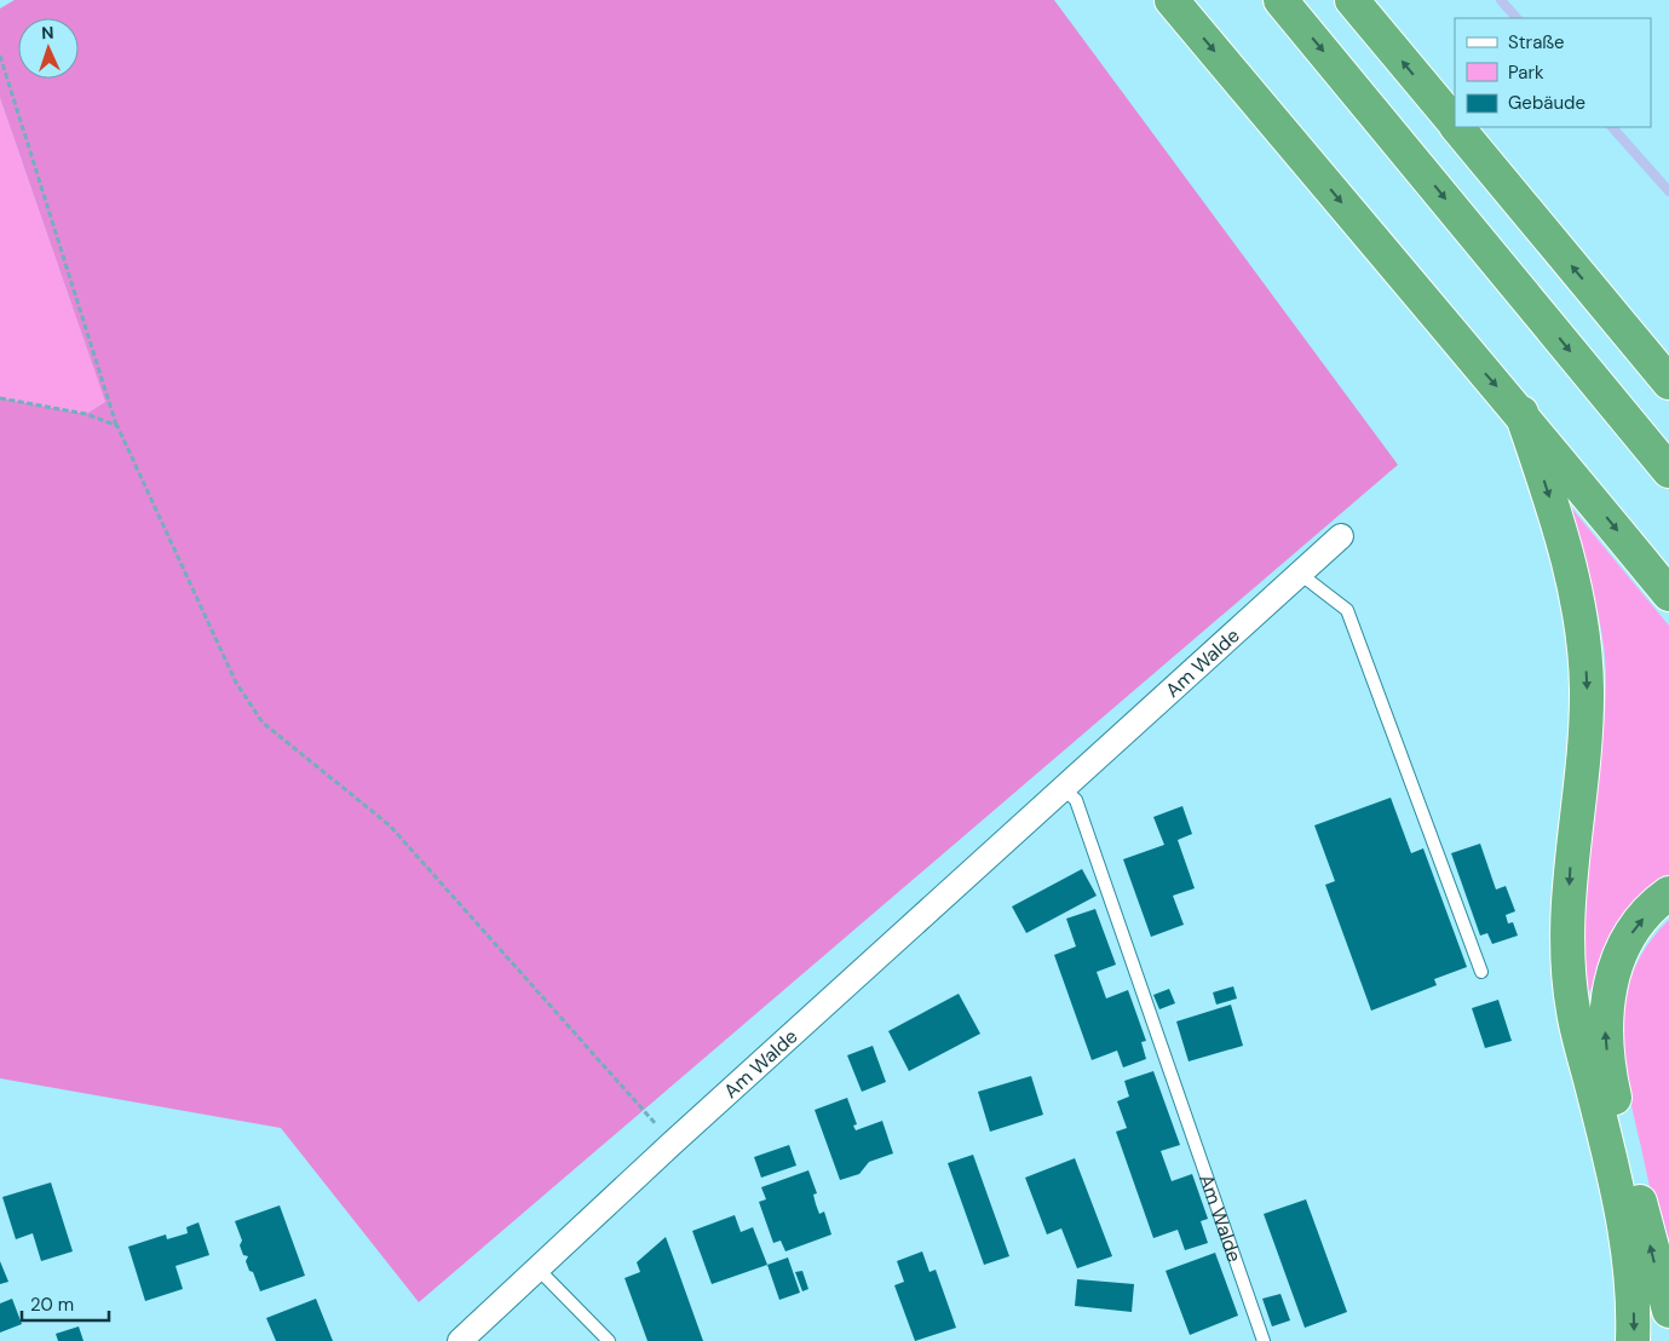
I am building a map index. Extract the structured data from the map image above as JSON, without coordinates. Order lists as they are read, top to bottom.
{
  "streets": {
    "street": ["Am Walde"]
  },
  "legend": ["Straße", "Park", "Gebäude"],
  "scale_bar": "20 m",
  "north": "top"
}
